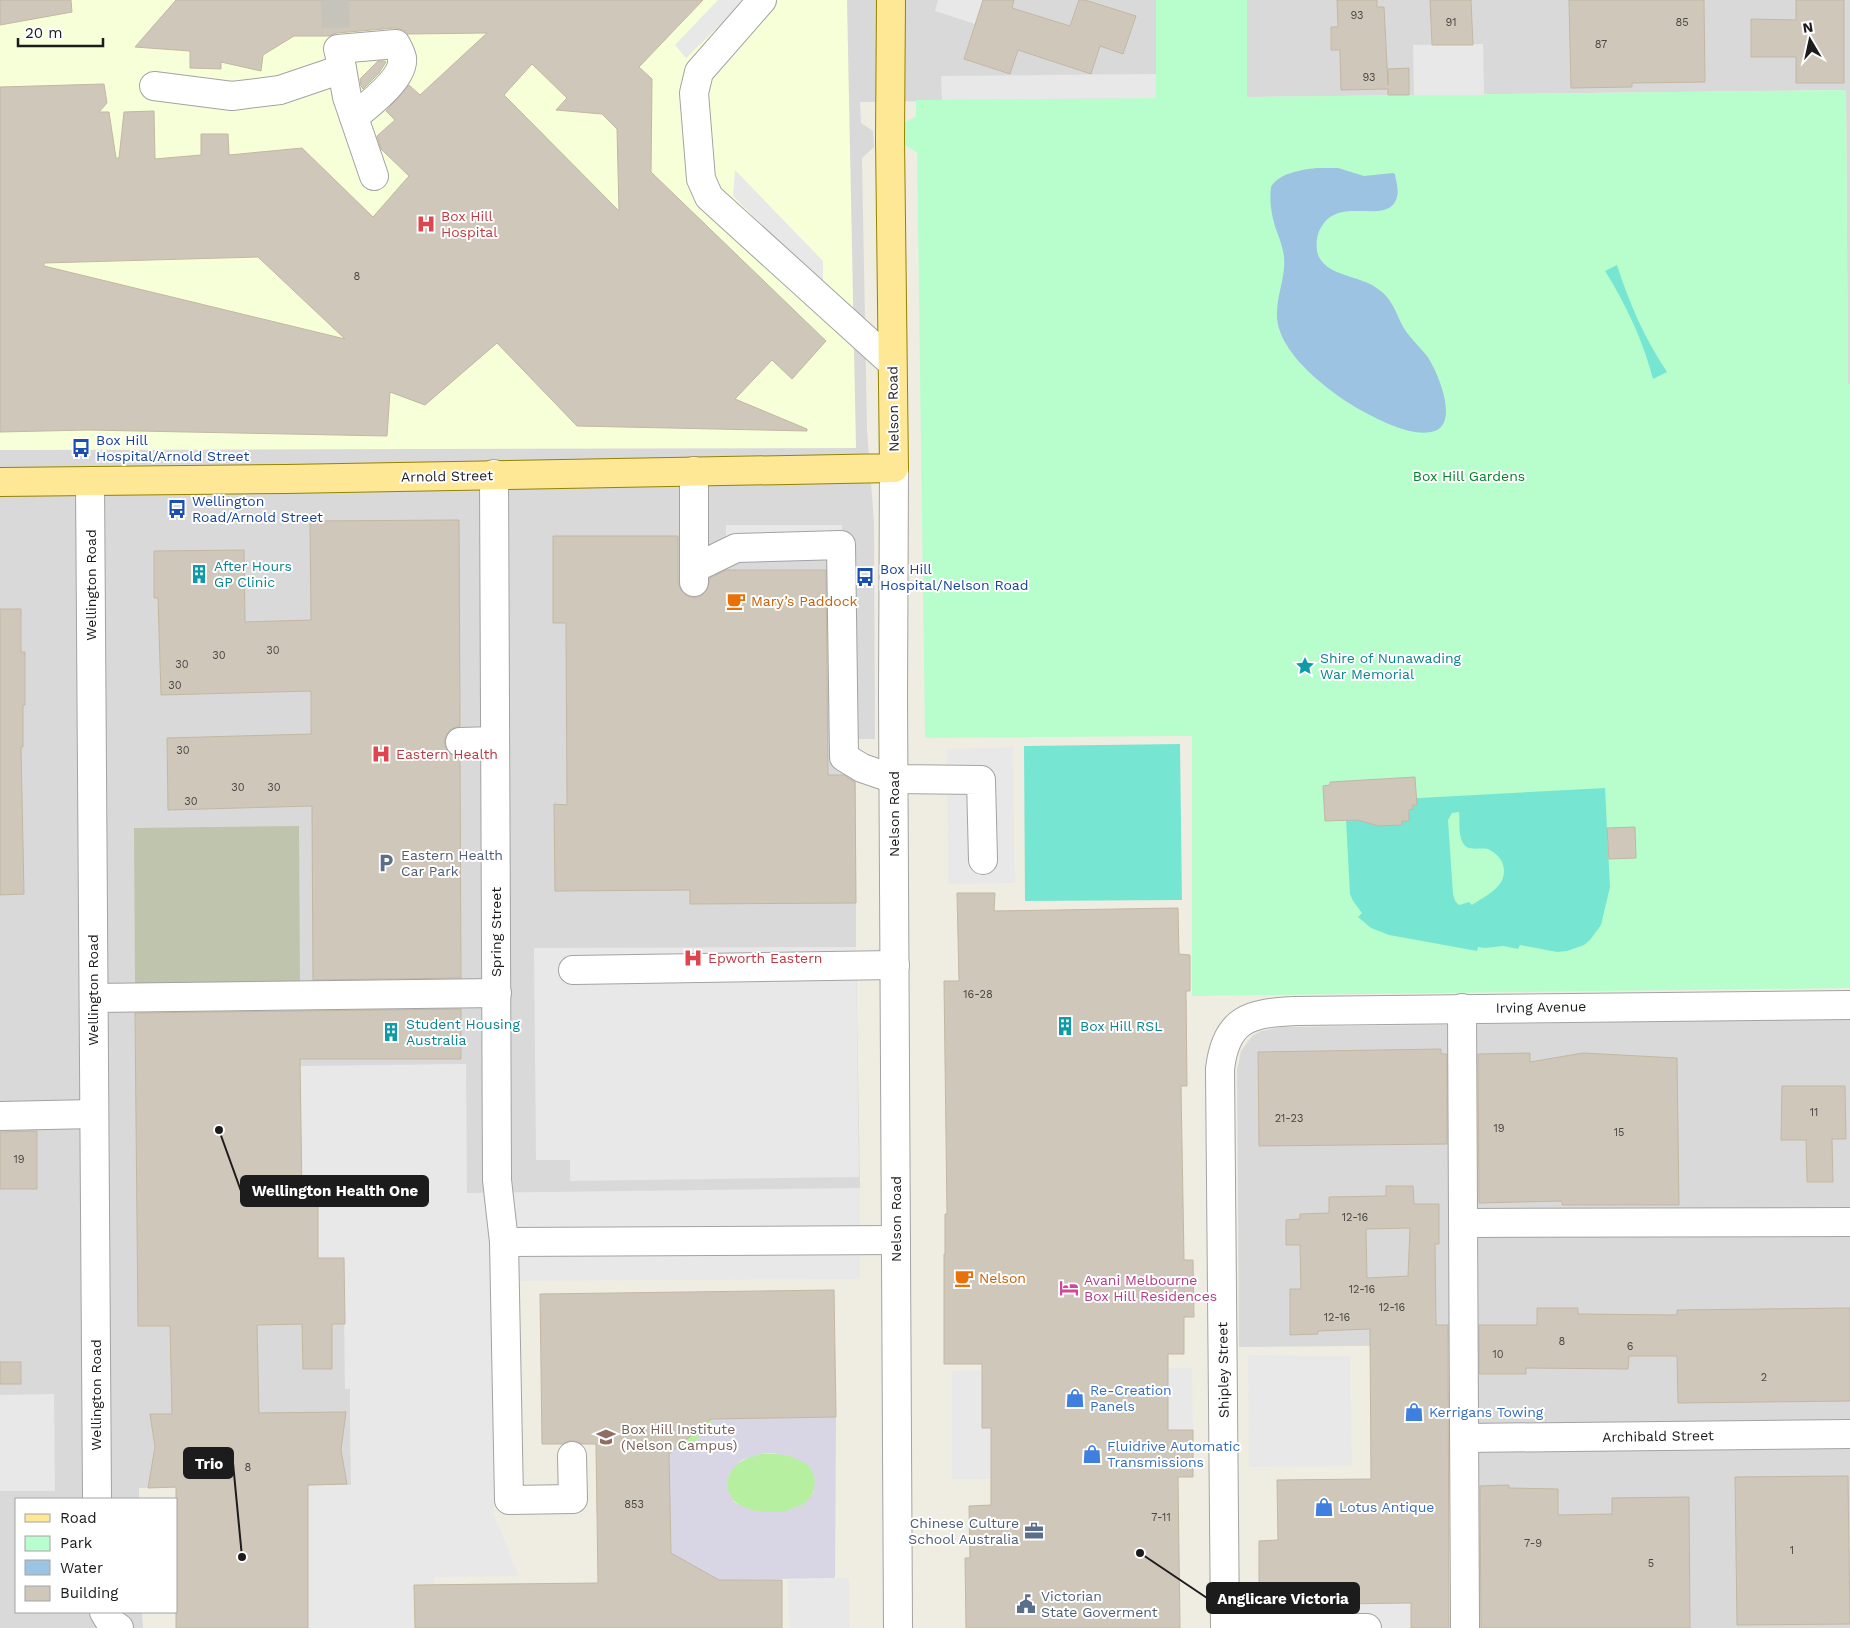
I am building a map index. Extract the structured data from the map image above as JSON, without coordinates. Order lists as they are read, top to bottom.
{
  "streets": {
    "main road": ["Nelson Road", "Arnold Street"],
    "street": [
      "Wellington Road",
      "Spring Street",
      "Irving Avenue",
      "Shipley Street",
      "Archibald Street"
    ]
  },
  "crossings": [
    ["Nelson Road", "Arnold Street"],
    ["Arnold Street", "Wellington Road"],
    ["Arnold Street", "Spring Street"],
    ["Irving Avenue", "Shipley Street"]
  ],
  "parks": ["Box Hill Gardens"],
  "places": {
    "hospital": ["Box Hill Hospital", "Eastern Health", "Epworth Eastern"],
    "bus stop": ["Box Hill Hospital/Arnold Street", "Wellington Road/Arnold Street", "Box Hill Hospital/Nelson Road"],
    "building": ["After Hours GP Clinic", "Box Hill RSL", "Student Housing Australia"],
    "cafe": ["Mary’s Paddock", "Nelson"],
    "place": ["Shire of Nunawading War Memorial"],
    "parking": ["Eastern Health Car Park"],
    "other": ["Wellington Health One", "Anglicare Victoria", "Trio"],
    "hotel": ["Avani Melbourne Box Hill Residences"],
    "shop": [
      "Re-Creation Panels",
      "Kerrigans Towing",
      "Fluidrive Automatic Transmissions",
      "Lotus Antique"
    ],
    "school or university": ["Box Hill Institute (Nelson Campus)"],
    "office": ["Chinese Culture School Australia"],
    "public building": ["Victorian State Goverment"]
  },
  "house_numbers": [
    "93",
    "91",
    "85",
    "87",
    "93",
    "8",
    "30",
    "30",
    "30",
    "30",
    "30",
    "30",
    "30",
    "30",
    "16-28",
    "11",
    "21-23",
    "19",
    "15",
    "19",
    "12-16",
    "12-16",
    "12-16",
    "12-16",
    "8",
    "6",
    "10",
    "2",
    "8",
    "853",
    "7-11",
    "7-9",
    "1",
    "5"
  ],
  "legend": [
    "Road",
    "Park",
    "Water",
    "Building"
  ],
  "scale_bar": "20 m",
  "north": "top"
}
